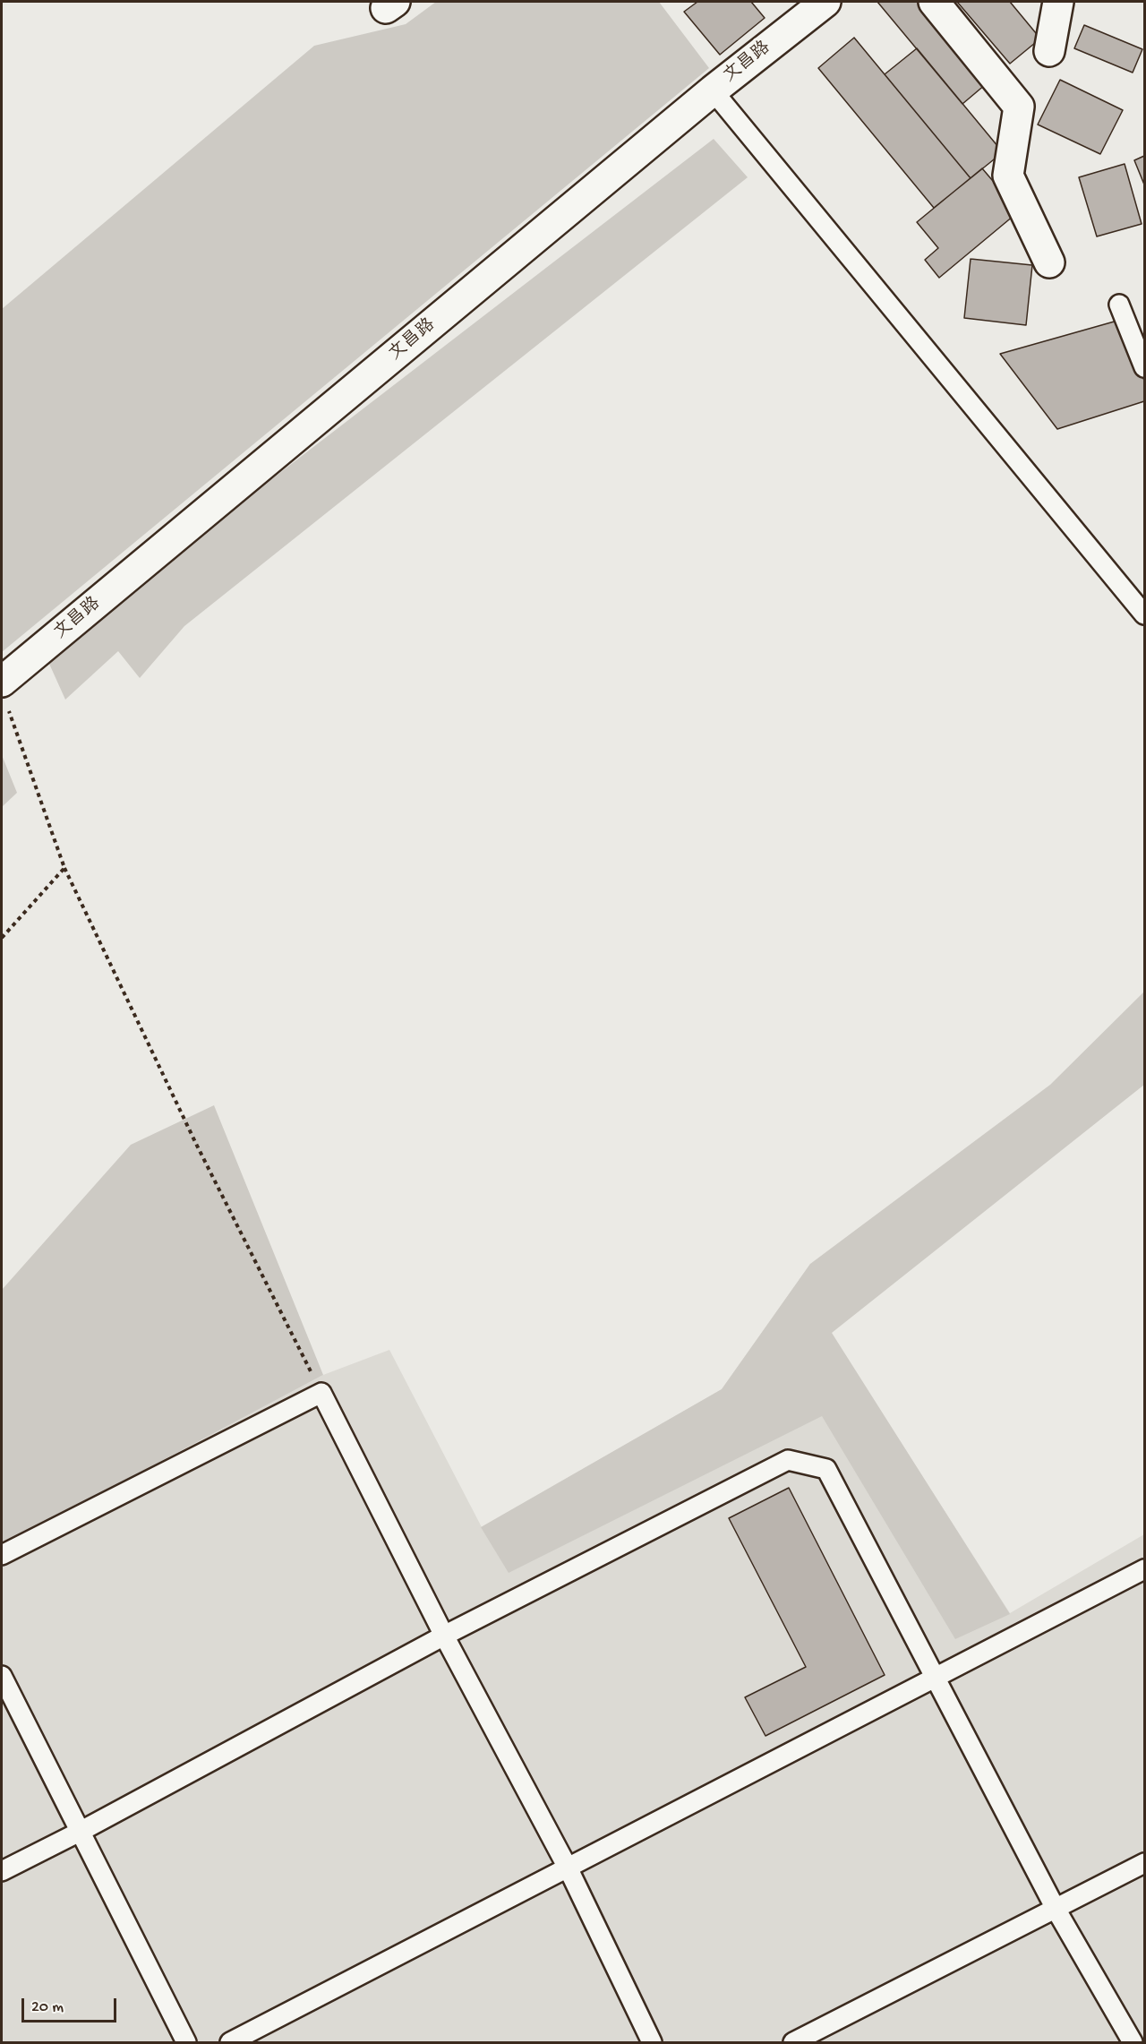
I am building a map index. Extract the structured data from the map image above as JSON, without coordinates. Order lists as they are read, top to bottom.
{
  "streets": {
    "main road": ["文昌路"]
  },
  "scale_bar": "20 m"
}
